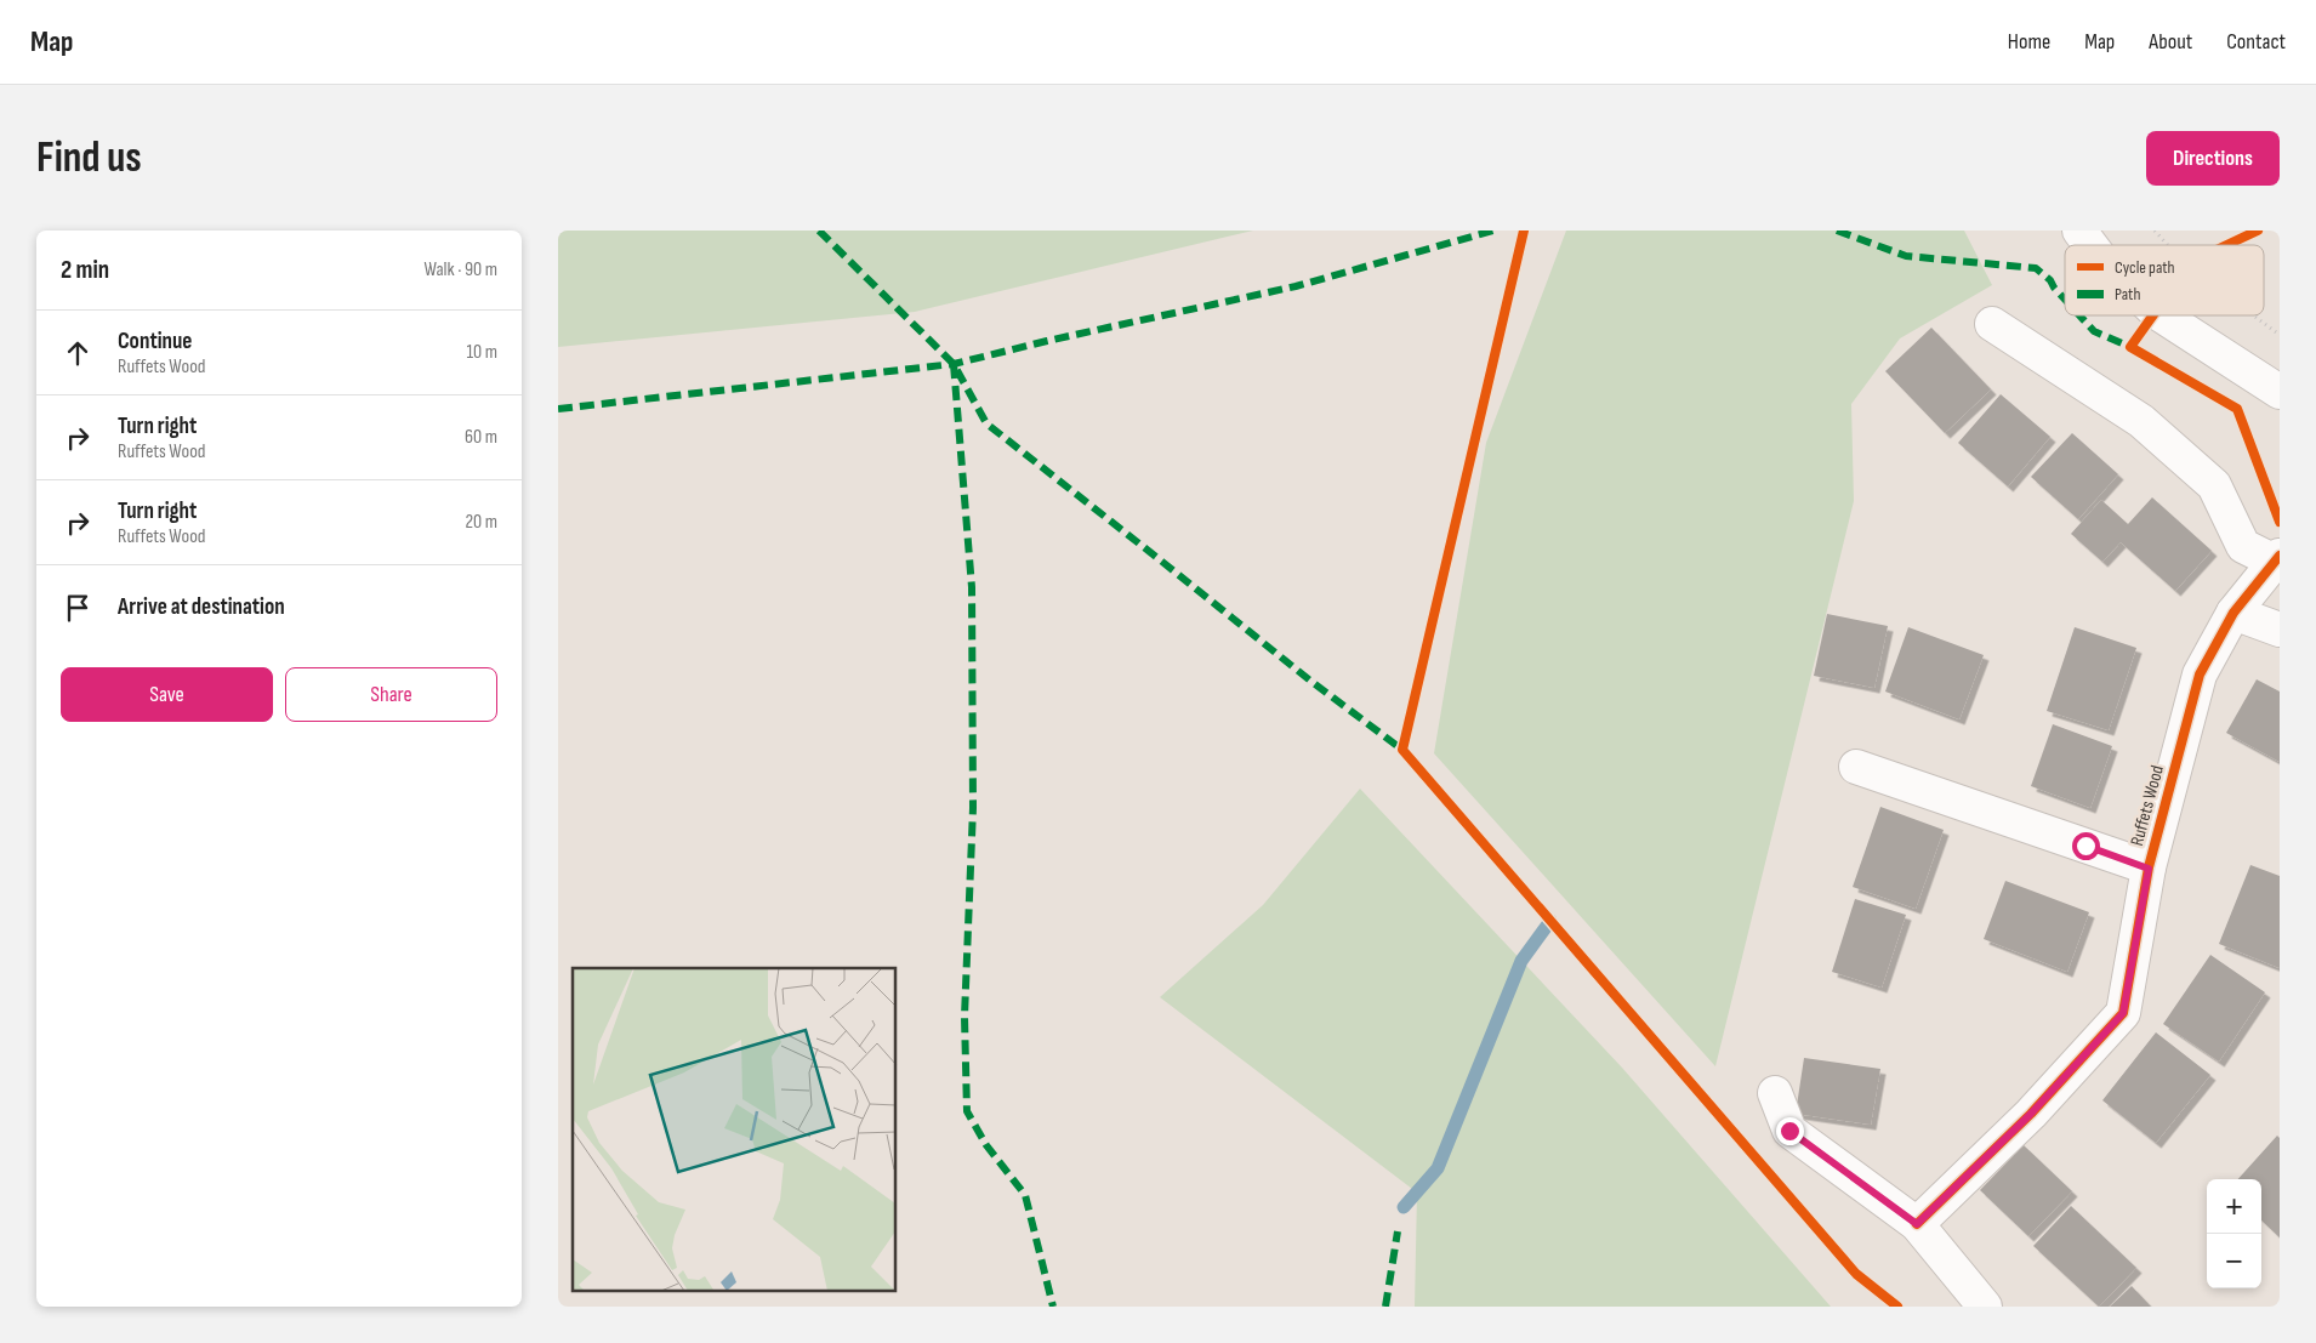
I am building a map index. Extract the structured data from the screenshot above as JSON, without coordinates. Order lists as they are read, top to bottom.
{
  "streets": {
    "street": ["Ruffets Wood"]
  },
  "legend": ["Cycle path", "Path"],
  "page": {
    "header": "Map",
    "nav": [
      "Home",
      "Map",
      "About",
      "Contact"
    ],
    "buttons": [
      "Directions",
      ["Save", "Share"]
    ],
    "title": "Find us",
    "heading": ["2 min", "Walk · 90 m"],
    "list": [
      ["Continue", "Ruffets Wood", "10 m"],
      ["Turn right", "Ruffets Wood", "60 m"],
      ["Turn right", "Ruffets Wood", "20 m"],
      "Arrive at destination"
    ],
    "map_buttons": ["+", "−"]
  }
}
